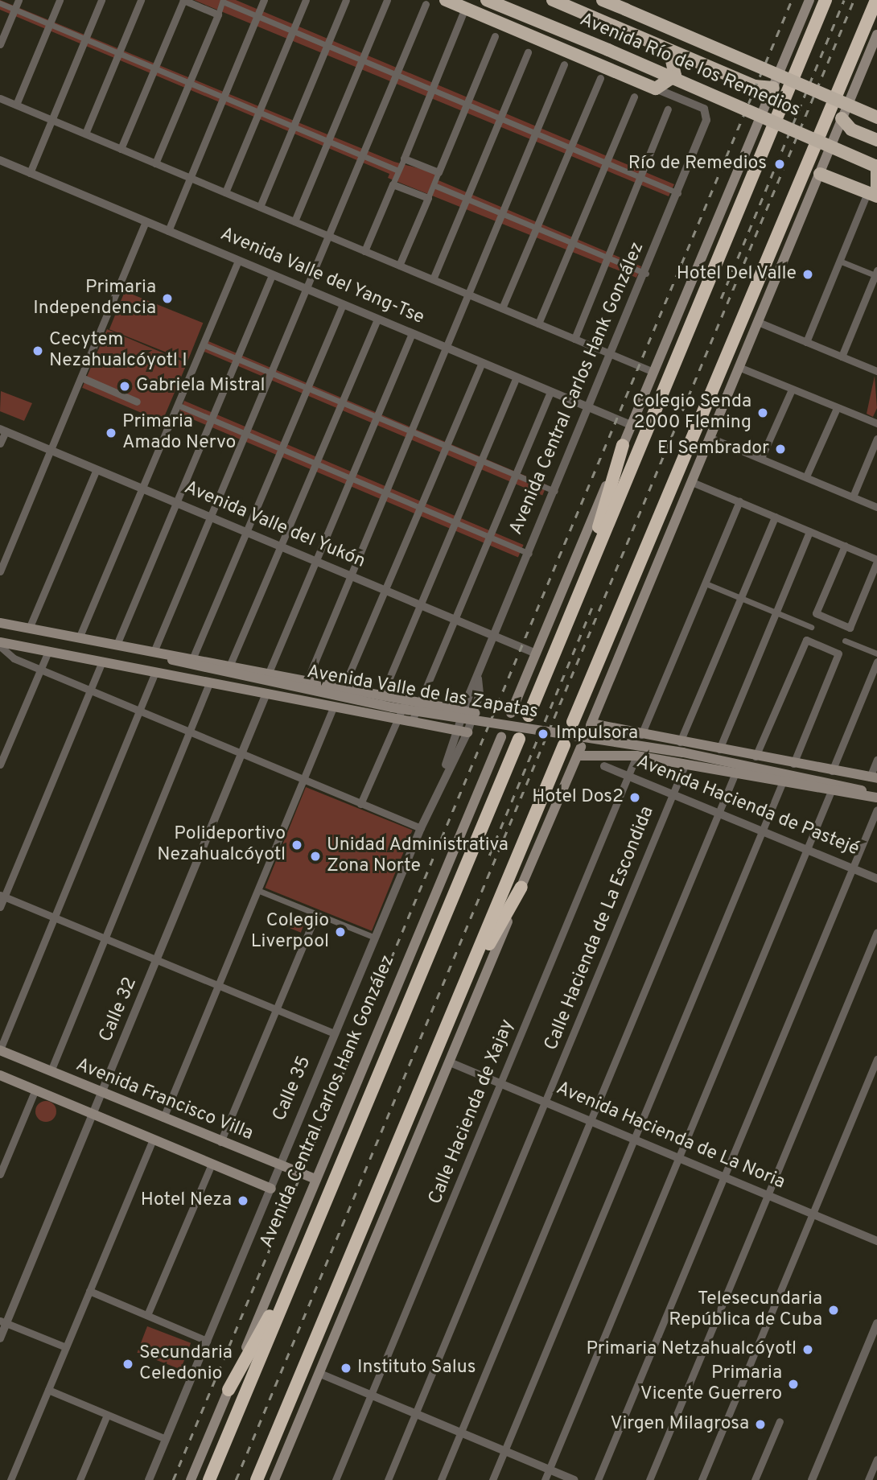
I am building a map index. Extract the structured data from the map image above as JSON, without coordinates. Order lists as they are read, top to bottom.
{
  "streets": {
    "highway": ["Avenida Río de los Remedios", "Avenida Central Carlos Hank González"],
    "main road": ["Avenida Valle de las Zapatas", "Avenida Francisco Villa"],
    "street": [
      "Avenida Valle del Yang-Tse",
      "Avenida Valle del Yukón",
      "Avenida Hacienda de Pastejé",
      "Calle Hacienda de La Escondida",
      "Calle 32",
      "Calle 35",
      "Calle Hacienda de Xajay",
      "Avenida Hacienda de La Noria"
    ]
  },
  "crossings": [
    ["Avenida Río de los Remedios", "Avenida Central Carlos Hank González"],
    ["Avenida Valle del Yang-Tse", "Avenida Central Carlos Hank González"],
    ["Avenida Central Carlos Hank González", "Avenida Valle del Yukón"],
    ["Avenida Central Carlos Hank González", "Avenida Valle de las Zapatas"],
    ["Avenida Central Carlos Hank González", "Calle 35"],
    ["Avenida Central Carlos Hank González", "Avenida Francisco Villa"],
    ["Avenida Valle de las Zapatas", "Calle Hacienda de La Escondida"],
    ["Avenida Valle de las Zapatas", "Calle 32"],
    ["Avenida Valle de las Zapatas", "Calle 35"],
    ["Avenida Valle de las Zapatas", "Calle Hacienda de Xajay"],
    ["Avenida Hacienda de Pastejé", "Calle Hacienda de La Escondida"],
    ["Avenida Hacienda de Pastejé", "Calle Hacienda de Xajay"],
    ["Calle Hacienda de La Escondida", "Avenida Hacienda de La Noria"],
    ["Calle 32", "Avenida Francisco Villa"],
    ["Calle 35", "Avenida Francisco Villa"],
    ["Calle Hacienda de Xajay", "Avenida Hacienda de La Noria"]
  ],
  "places": [
    "Río de Remedios",
    "Hotel Del Valle",
    "Primaria Independencia",
    "Cecytem Nezahualcóyotl I",
    "Gabriela Mistral",
    "Colegio Senda 2000 Fleming",
    "Primaria Amado Nervo",
    "El Sembrador",
    "Impulsora",
    "Hotel Dos2",
    "Polideportivo Nezahualcóyotl",
    "Unidad Administrativa Zona Norte",
    "Colegio Liverpool",
    "Hotel Neza",
    "Telesecundaria República de Cuba",
    "Primaria Netzahualcóyotl",
    "Secundaria Celedonio",
    "Instituto Salus",
    "Primaria Vicente Guerrero",
    "Virgen Milagrosa"
  ]
}
